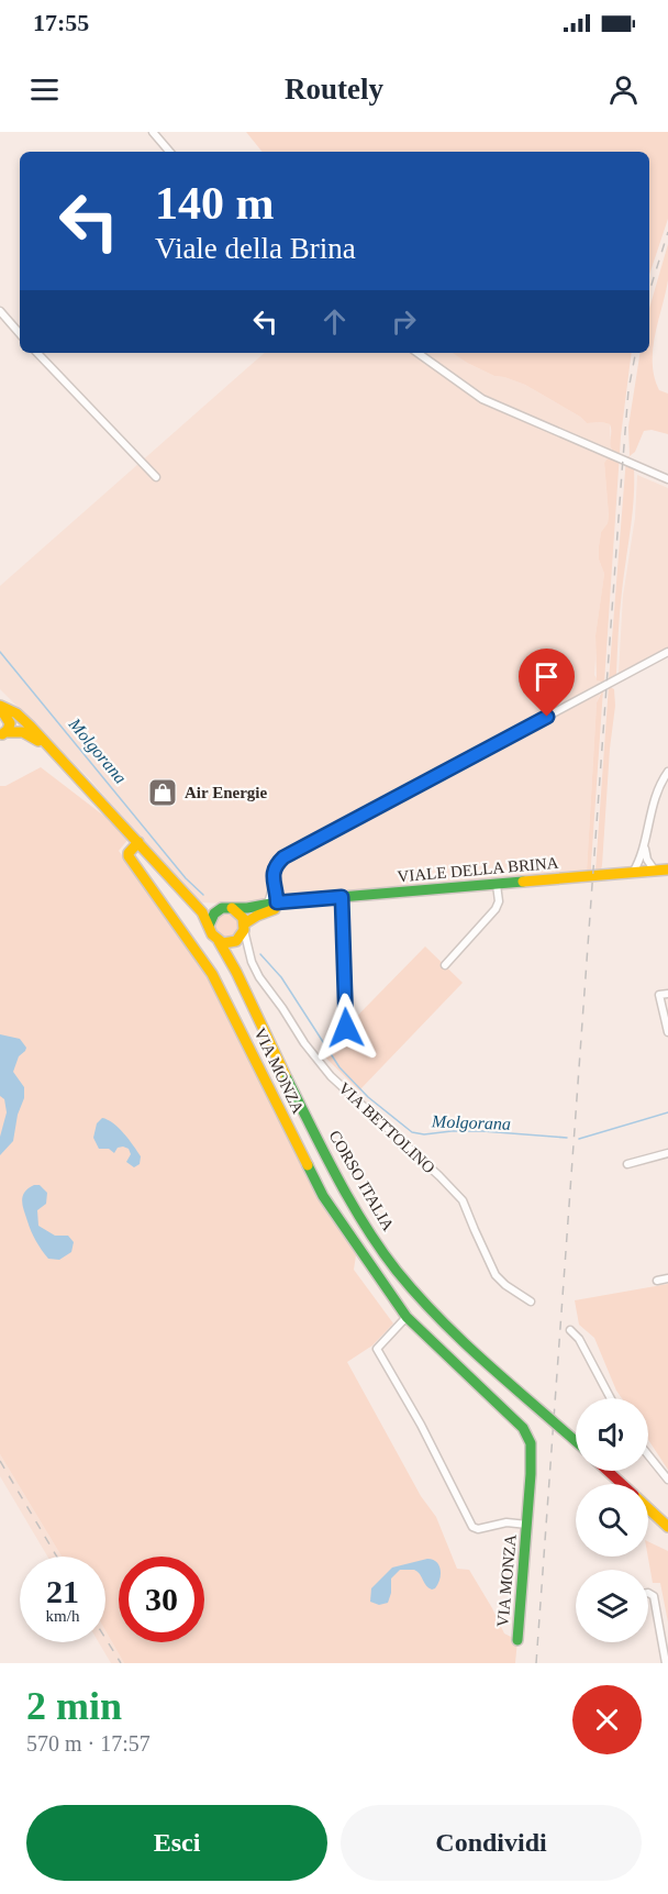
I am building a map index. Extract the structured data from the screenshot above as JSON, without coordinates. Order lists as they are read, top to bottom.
{
  "streets": {
    "street": [
      "VIALE DELLA BRINA",
      "VIA MONZA",
      "VIA BETTOLINO",
      "CORSO ITALIA"
    ]
  },
  "crossings": [
    ["VIALE DELLA BRINA", "VIA BETTOLINO"],
    ["VIALE DELLA BRINA", "CORSO ITALIA"],
    ["VIA BETTOLINO", "CORSO ITALIA"]
  ],
  "water": ["Molgorana"],
  "places": {
    "shop": ["Air Energie"]
  },
  "page": {
    "status": "17:55",
    "header": "Routely",
    "turn": ["140 m", "Viale della Brina"],
    "speed": "21 km/h",
    "limit": "30",
    "heading": ["2 min", "570 m · 17:57"],
    "buttons": ["Esci", "Condividi"]
  }
}
